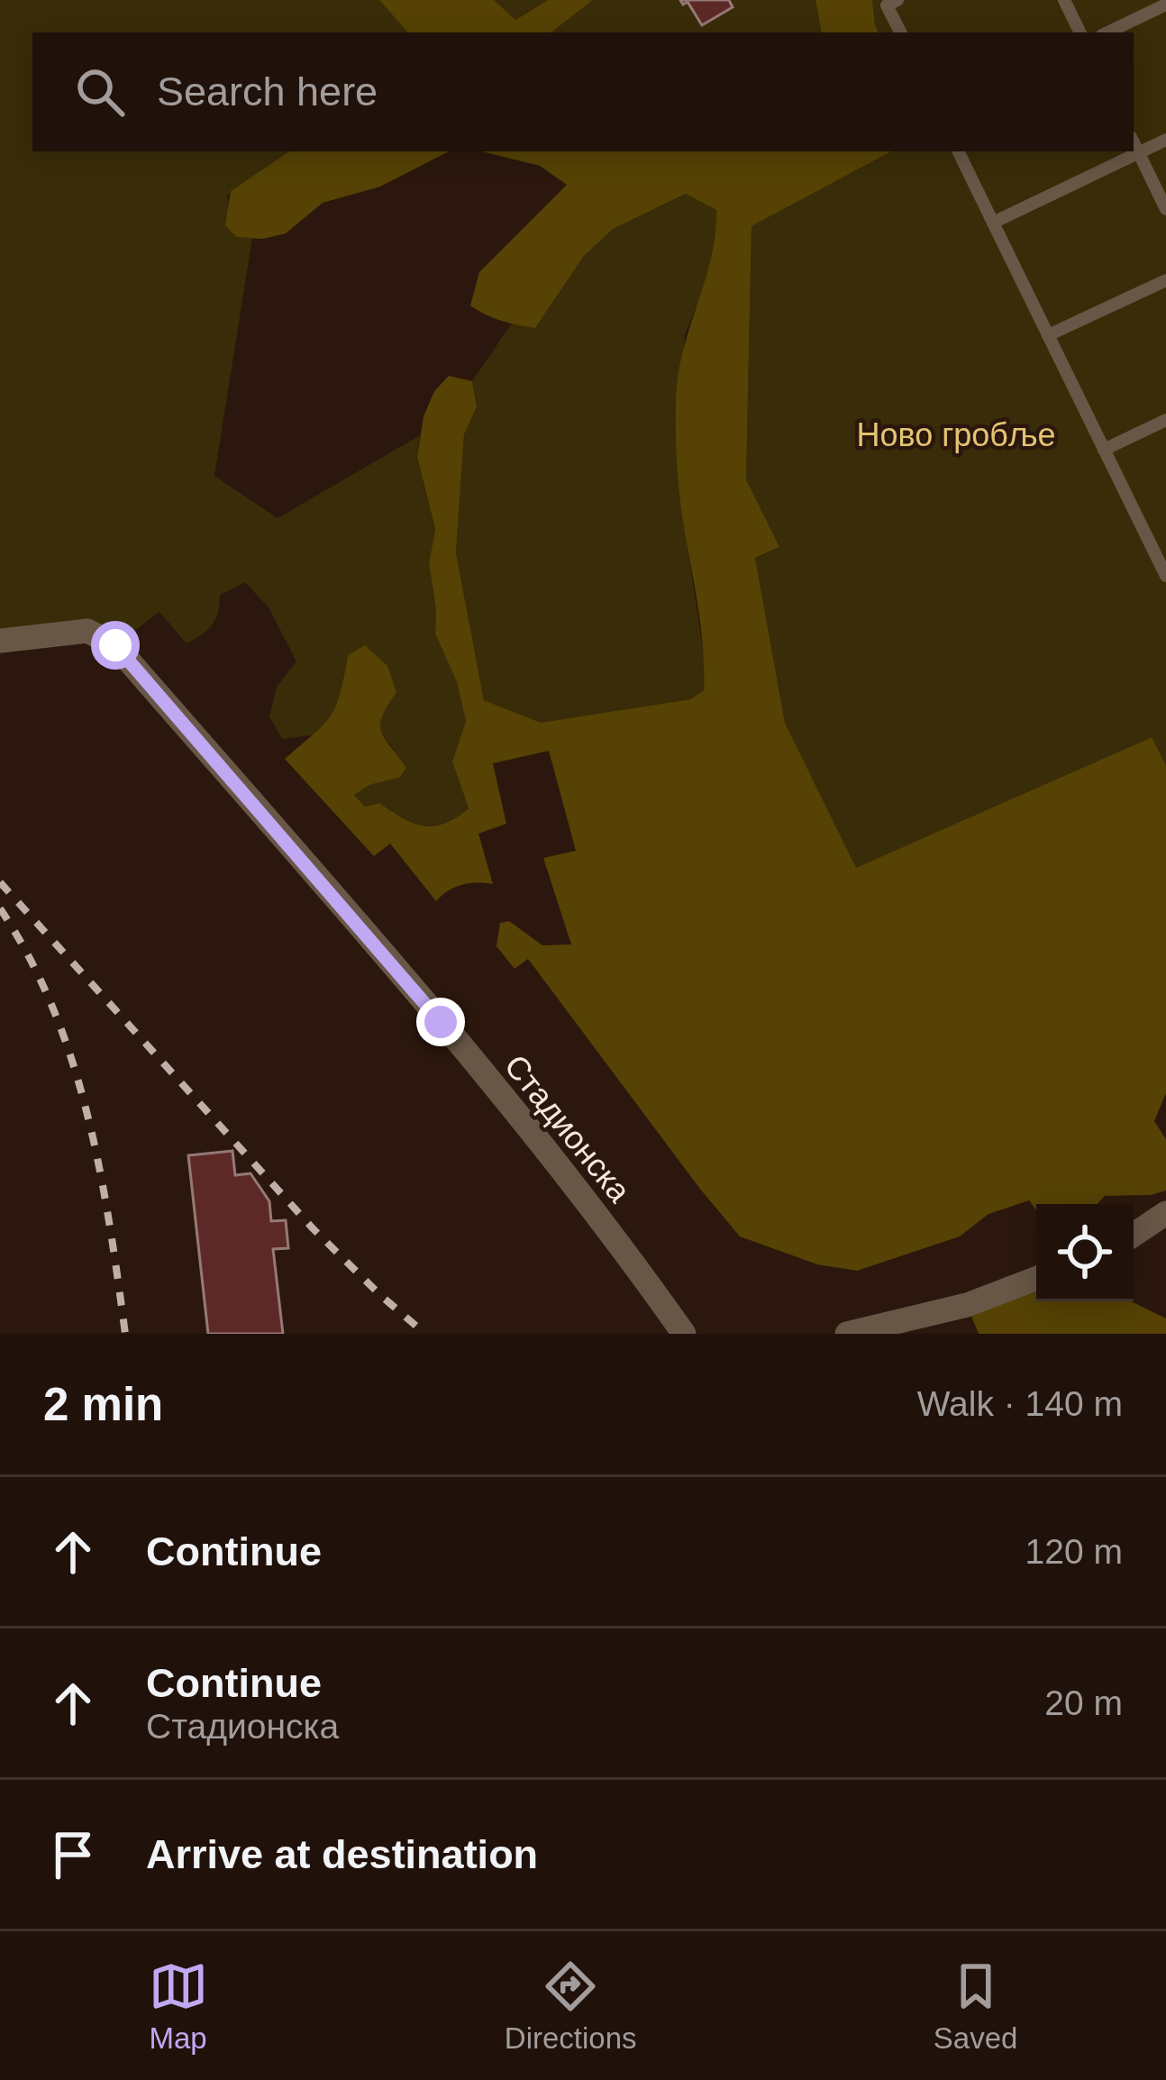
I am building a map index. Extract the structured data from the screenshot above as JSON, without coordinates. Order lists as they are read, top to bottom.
{
  "streets": {
    "street": ["Стадионска"]
  },
  "parks": ["Ново гробље"],
  "page": {
    "search": "Search here",
    "heading": ["2 min", "Walk · 140 m"],
    "list": [
      ["Continue", "120 m"],
      ["Continue", "Стадионска", "20 m"],
      "Arrive at destination"
    ],
    "nav": ["Map", "Directions", "Saved"]
  }
}
